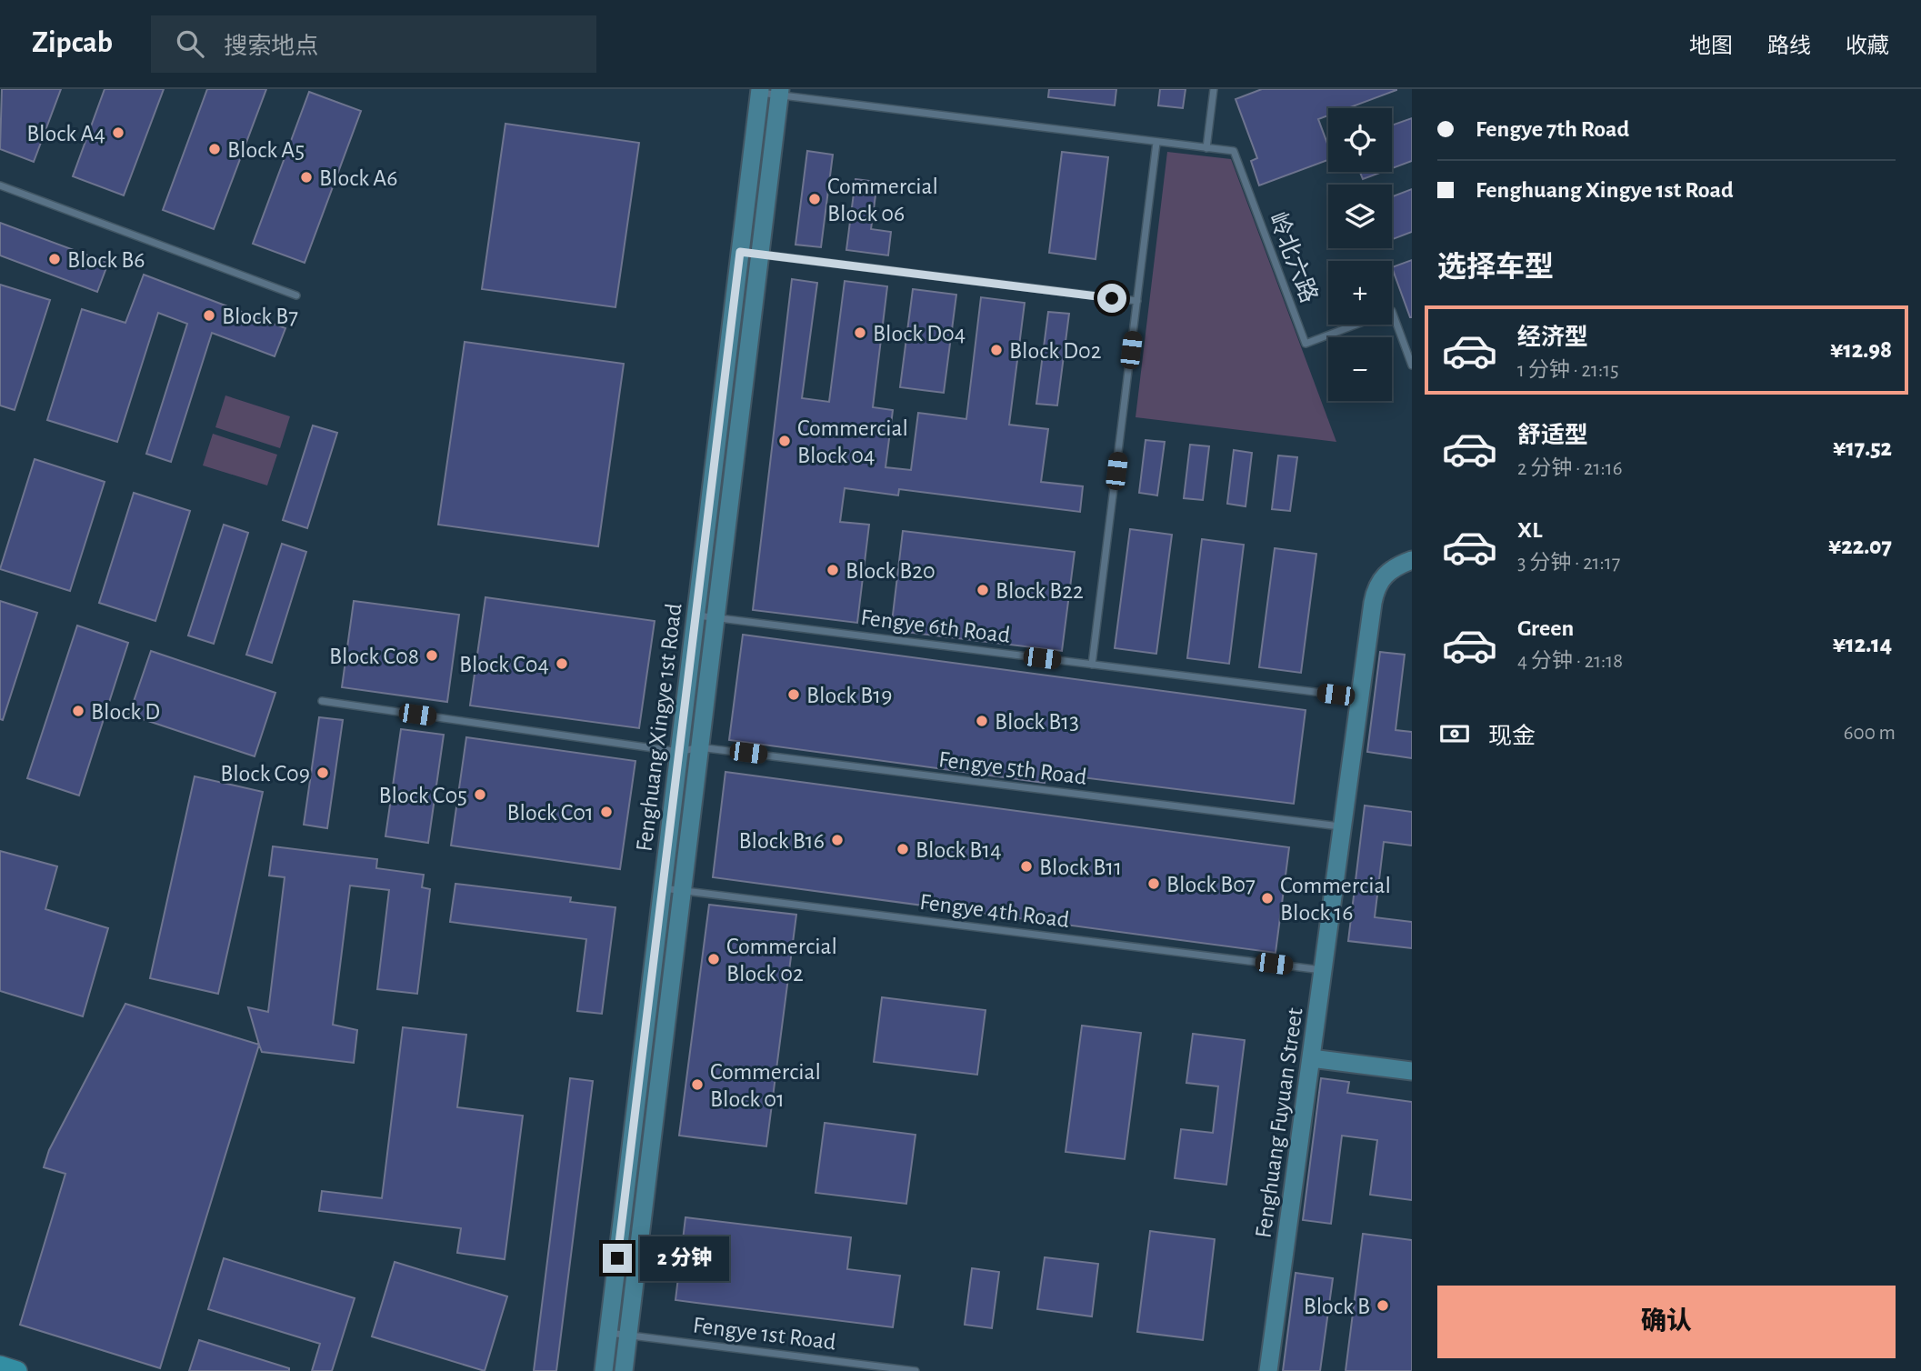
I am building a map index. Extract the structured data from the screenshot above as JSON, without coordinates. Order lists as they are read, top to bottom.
{
  "streets": {
    "street": ["Fenghuang Xingye 1st Road", "Fenghuang Fuyuan Street"],
    "lane": [
      "岭北六路",
      "Fengye 6th Road",
      "Fengye 5th Road",
      "Fengye 4th Road",
      "Fengye 1st Road"
    ]
  },
  "crossings": [
    ["岭北六路", "Fenghuang Xingye 1st Road"],
    ["Fengye 6th Road", "Fenghuang Xingye 1st Road"],
    ["Fengye 6th Road", "Fenghuang Fuyuan Street"],
    ["Fenghuang Xingye 1st Road", "Fengye 5th Road"],
    ["Fenghuang Xingye 1st Road", "Fengye 4th Road"],
    ["Fenghuang Xingye 1st Road", "Fengye 1st Road"],
    ["Fengye 5th Road", "Fenghuang Fuyuan Street"],
    ["Fengye 4th Road", "Fenghuang Fuyuan Street"]
  ],
  "places": [
    "Block A4",
    "Block A5",
    "Block A6",
    "Commercial Block 06",
    "Block B6",
    "Block B7",
    "Block D04",
    "Block D02",
    "Commercial Block 04",
    "Block B20",
    "Block B22",
    "Block C08",
    "Block C04",
    "Block B19",
    "Block D",
    "Block B13",
    "Block C09",
    "Block C05",
    "Block C01",
    "Block B16",
    "Block B14",
    "Block B11",
    "Block B07",
    "Commercial Block 16",
    "Commercial Block 02",
    "Commercial Block 01",
    "Block B"
  ],
  "page": {
    "header": "Zipcab",
    "search": "搜索地点",
    "nav": ["地图", "路线", "收藏"],
    "banner": ["Fengye 7th Road", "Fenghuang Xingye 1st Road"],
    "map_buttons": ["+", "−"],
    "heading": "选择车型",
    "list": [
      {
        "name": "经济型",
        "note": "1 分钟 · 21:15",
        "value": "¥12.98"
      },
      {
        "name": "舒适型",
        "note": "2 分钟 · 21:16",
        "value": "¥17.52"
      },
      {
        "name": "XL",
        "note": "3 分钟 · 21:17",
        "value": "¥22.07"
      },
      {
        "name": "Green",
        "note": "4 分钟 · 21:18",
        "value": "¥12.14"
      }
    ],
    "pay": ["现金", "600 m"],
    "bubble": "2 分钟",
    "buttons": "确认"
  }
}
